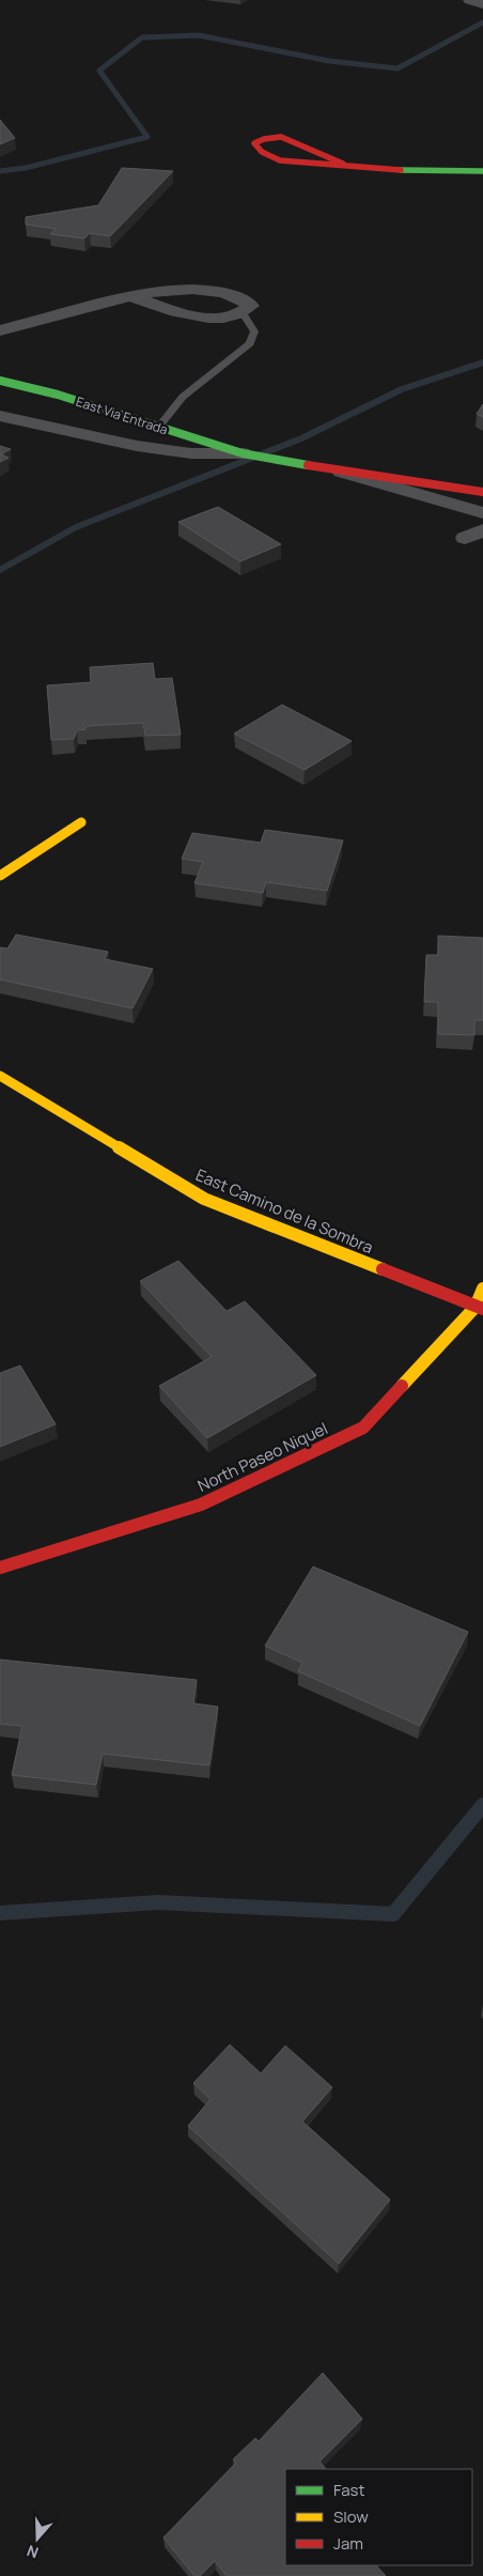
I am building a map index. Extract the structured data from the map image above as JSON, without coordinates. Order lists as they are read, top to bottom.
{
  "streets": {
    "street": ["East Via Entrada", "East Camino de la Sombra", "North Paseo Niquel"]
  },
  "crossings": [
    ["East Camino de la Sombra", "North Paseo Niquel"]
  ],
  "legend": ["Fast", "Slow", "Jam"],
  "north": "bottom"
}
